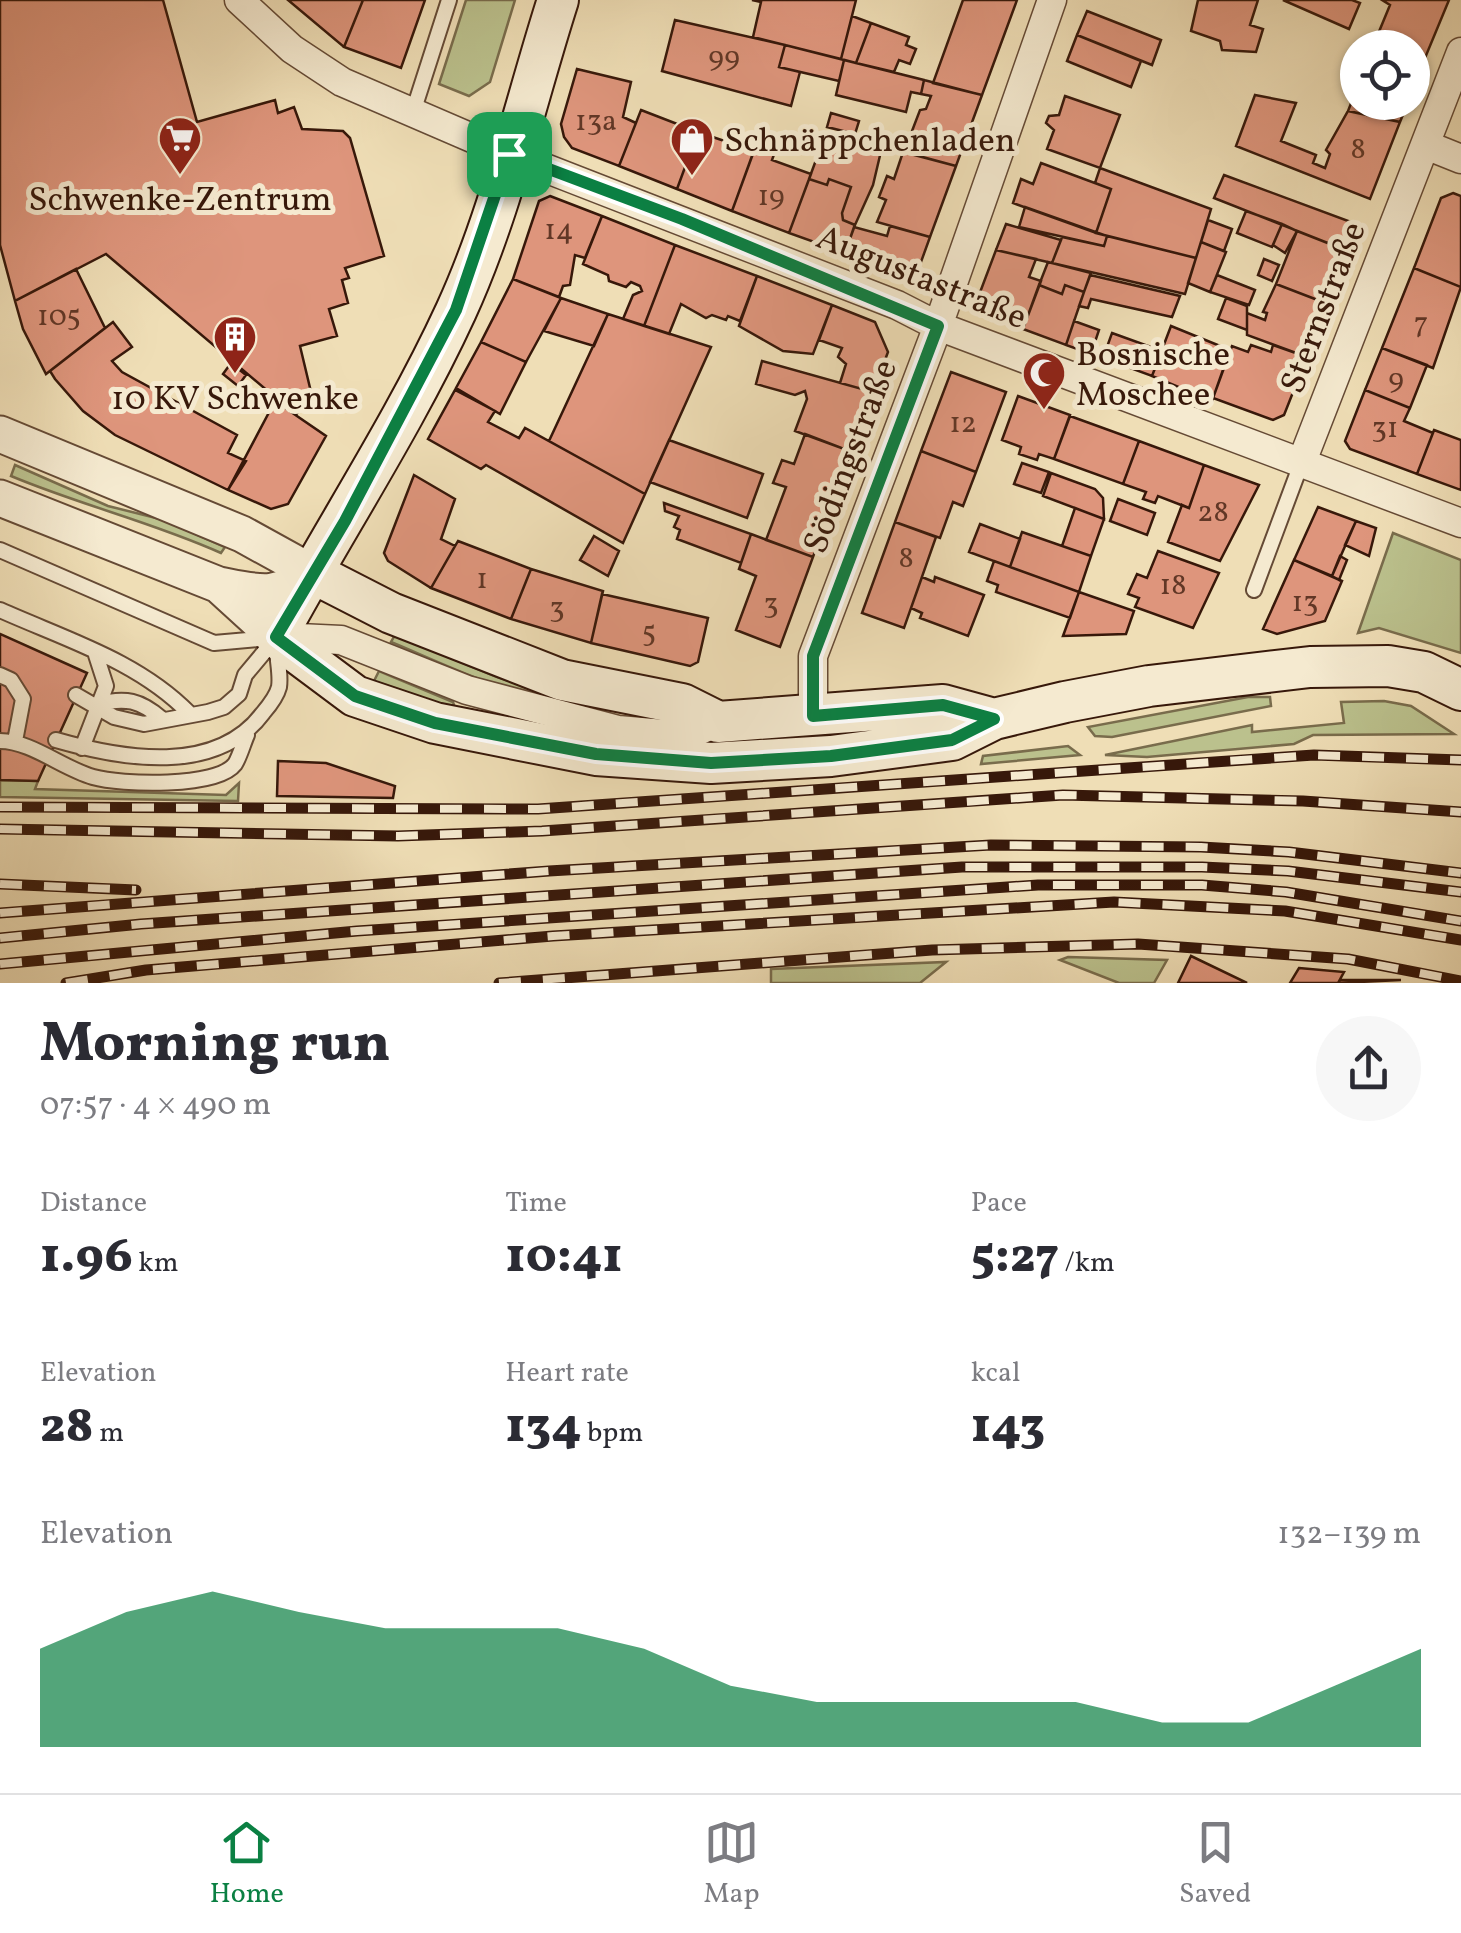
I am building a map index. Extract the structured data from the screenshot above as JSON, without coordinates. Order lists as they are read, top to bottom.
{
  "streets": {
    "street": ["Augustastraße", "Sternstraße", "Södingstraße"]
  },
  "crossings": [
    ["Augustastraße", "Sternstraße"],
    ["Augustastraße", "Södingstraße"]
  ],
  "places": {
    "supermarket": ["Schwenke-Zentrum"],
    "shop": ["Schnäppchenladen"],
    "building": ["10 KV Schwenke"],
    "mosque": ["Bosnische Moschee"]
  },
  "house_numbers": [
    "99",
    "13a",
    "8",
    "19",
    "14",
    "105",
    "7",
    "9",
    "12",
    "31",
    "28",
    "8",
    "1",
    "18",
    "13",
    "3",
    "3",
    "5"
  ],
  "page": {
    "heading": ["Morning run", "07:57 · 4 × 490 m"],
    "stats": [
      ["Distance", "1.96 km"],
      ["Time", "10:41"],
      ["Pace", "5:27 /km"],
      ["Elevation", "28 m"],
      ["Heart rate", "134 bpm"],
      ["kcal", "143"]
    ],
    "chart": ["Elevation", "132–139 m"],
    "tabs": ["Home", "Map", "Saved"]
  }
}
